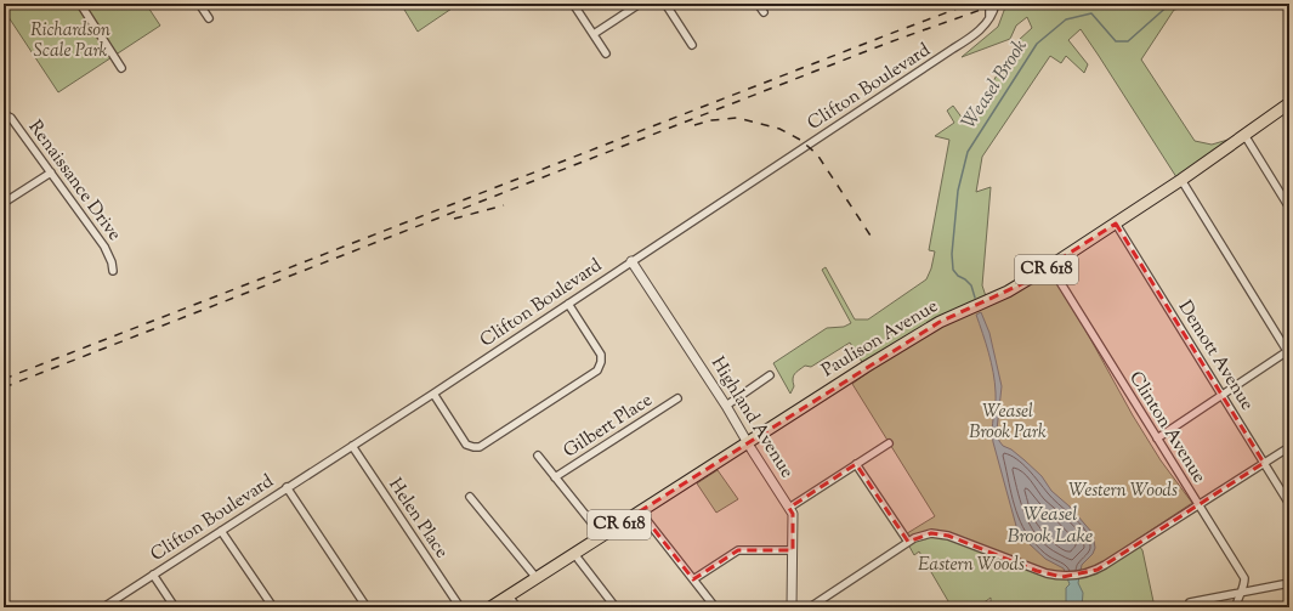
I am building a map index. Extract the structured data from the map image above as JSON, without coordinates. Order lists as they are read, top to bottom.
{
  "streets": {
    "main road": ["CR 618", "Paulison Avenue"],
    "street": [
      "Clifton Boulevard",
      "Renaissance Drive",
      "Demott Avenue",
      "Highland Avenue",
      "Gilbert Place",
      "Clinton Avenue",
      "Helen Place"
    ]
  },
  "crossings": [
    ["Clifton Boulevard", "Highland Avenue"],
    ["Clifton Boulevard", "Helen Place"],
    ["Paulison Avenue", "Demott Avenue"],
    ["Paulison Avenue", "Highland Avenue"],
    ["Paulison Avenue", "Clinton Avenue"]
  ],
  "water": ["Weasel Brook", "Weasel Brook Lake"],
  "parks": [
    "Richardson Scale Park",
    "Weasel Brook Park",
    "Western Woods",
    "Eastern Woods"
  ]
}
